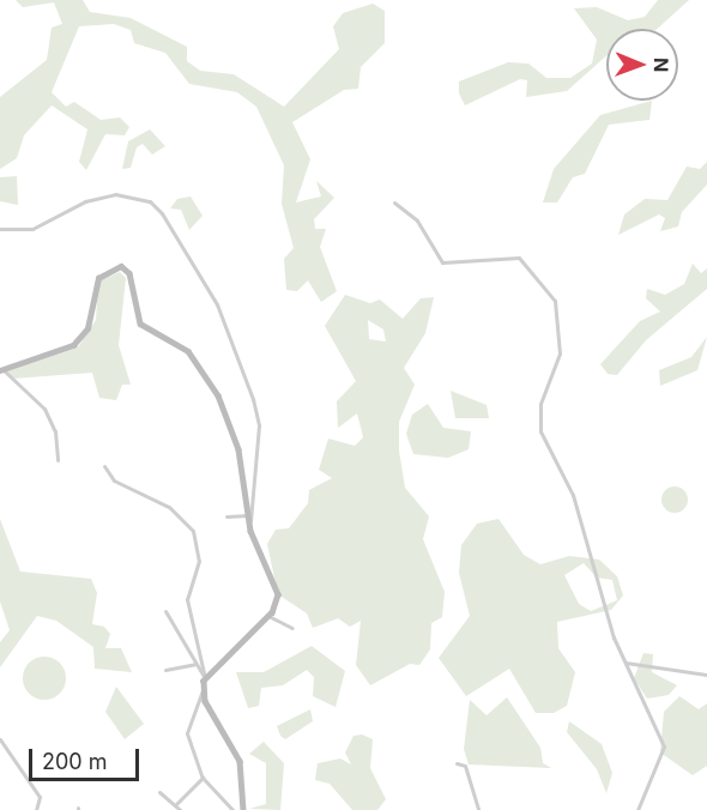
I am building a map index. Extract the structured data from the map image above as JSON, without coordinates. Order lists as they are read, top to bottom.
{
  "scale_bar": "200 m",
  "north": "right"
}
